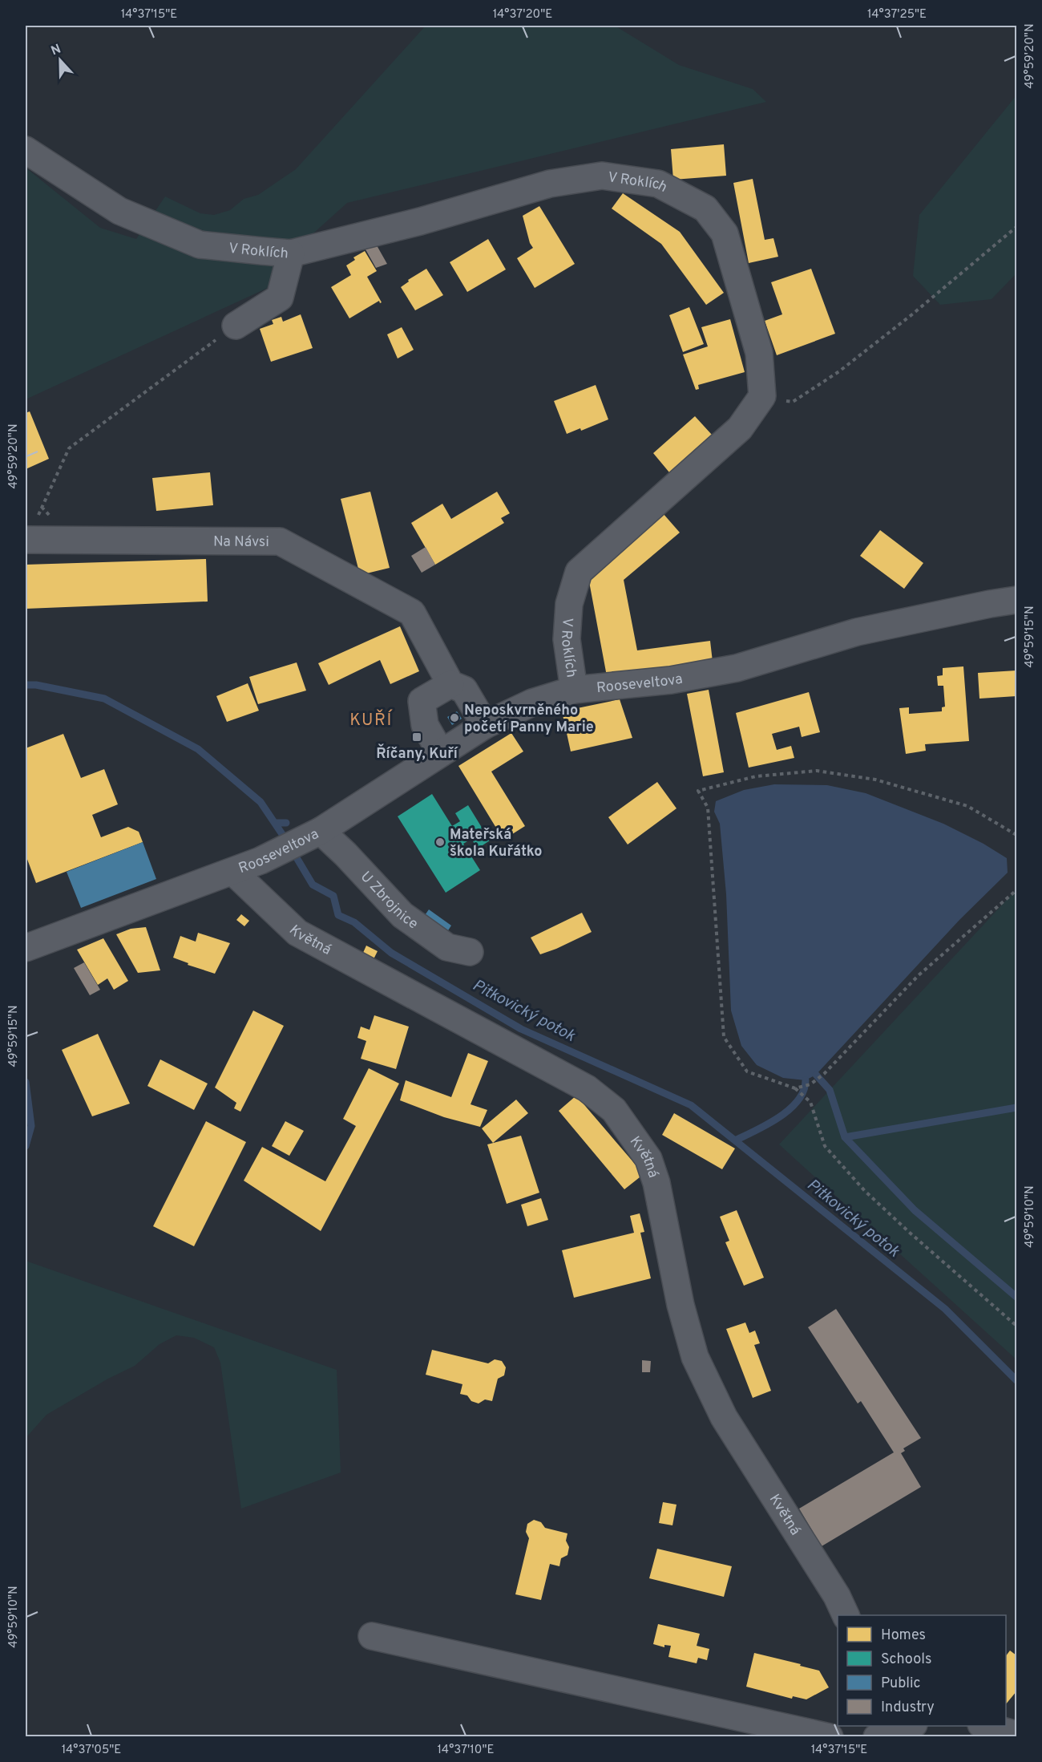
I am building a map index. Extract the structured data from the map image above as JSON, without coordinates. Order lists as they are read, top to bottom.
{
  "streets": {
    "street": [
      "V Roklích",
      "Na Návsi",
      "Rooseveltova",
      "U Zbrojnice",
      "Květná"
    ]
  },
  "crossings": [
    ["V Roklích", "Rooseveltova"],
    ["Na Návsi", "Rooseveltova"],
    ["Rooseveltova", "U Zbrojnice"],
    ["Rooseveltova", "Květná"]
  ],
  "districts": ["KUŘÍ"],
  "water": ["Pitkovický potok"],
  "places": {
    "other": ["Neposkvrněného početí Panny Marie", "Mateřská škola Kuřátko"],
    "transit": ["Říčany, Kuří"]
  },
  "legend": [
    "Homes",
    "Schools",
    "Public",
    "Industry"
  ],
  "north": "top",
  "coordinates": [
    "14°37'15\"E",
    "14°37'20\"E",
    "14°37'25\"E",
    "49°59'20\"N",
    "49°59'15\"N",
    "49°59'10\"N",
    "14°37'05\"E",
    "14°37'10\"E"
  ]
}
